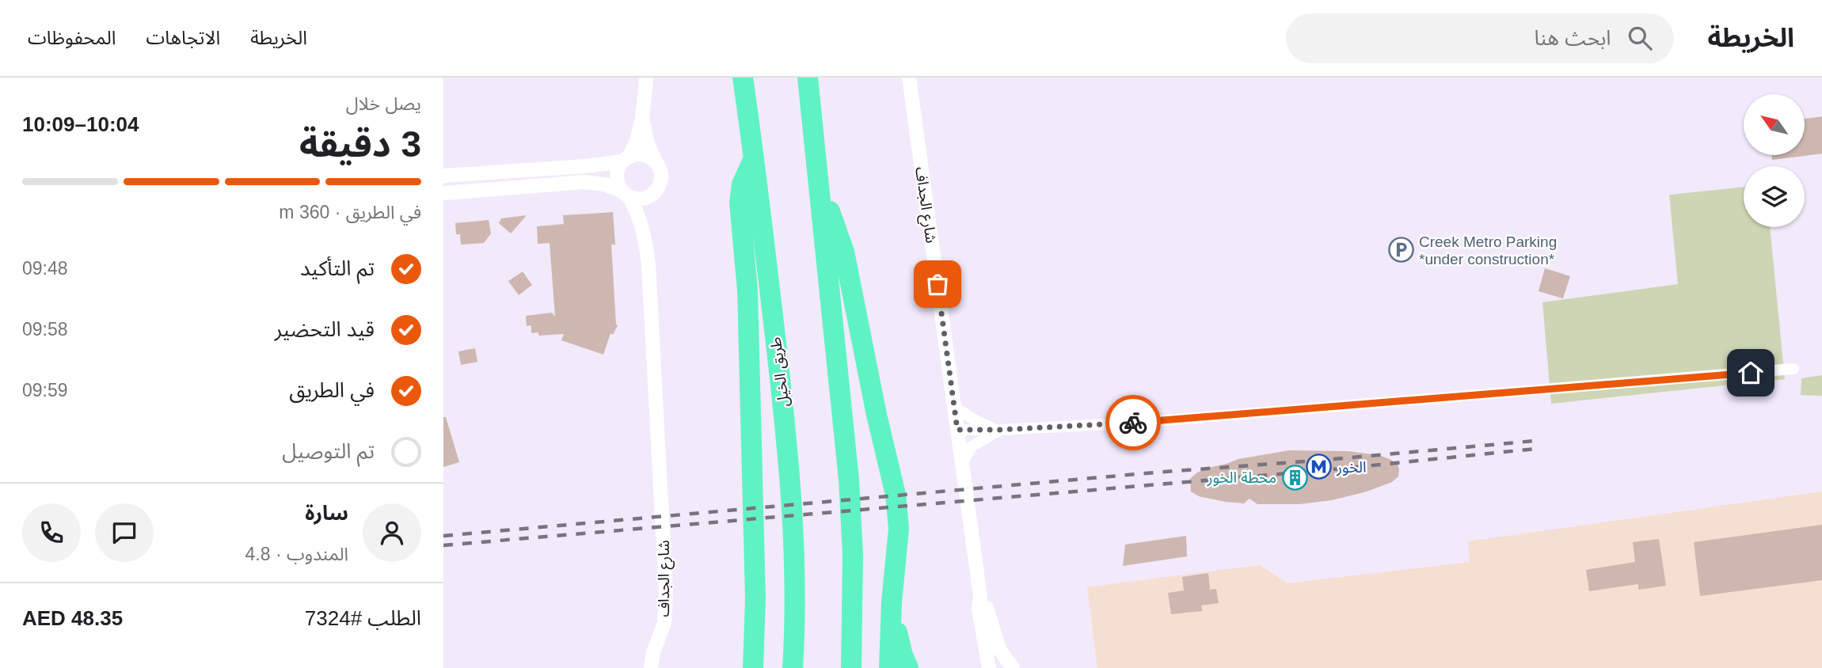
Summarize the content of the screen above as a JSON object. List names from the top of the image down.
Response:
{
  "streets": {
    "highway": ["طريق الخيل"],
    "street": ["شارع الجداف"]
  },
  "places": {
    "parking": ["Creek Metro Parking *under construction*"],
    "metro station": ["الخور"],
    "building": ["محطة الخور"]
  },
  "north": "top left",
  "page": {
    "header": "الخريطة",
    "search": "ابحث هنا",
    "nav": ["الخريطة", "الاتجاهات", "المحفوظات"],
    "heading": ["3 دقيقة", "يصل خلال", "10:04–10:09"],
    "panel": [
      "سارة",
      "المندوب · 4.8",
      "الطلب #7324",
      "AED 48.35"
    ],
    "bar": "في الطريق · 360 m",
    "list": [
      ["تم التأكيد", "09:48"],
      ["قيد التحضير", "09:58"],
      ["في الطريق", "09:59"],
      "تم التوصيل"
    ]
  }
}
